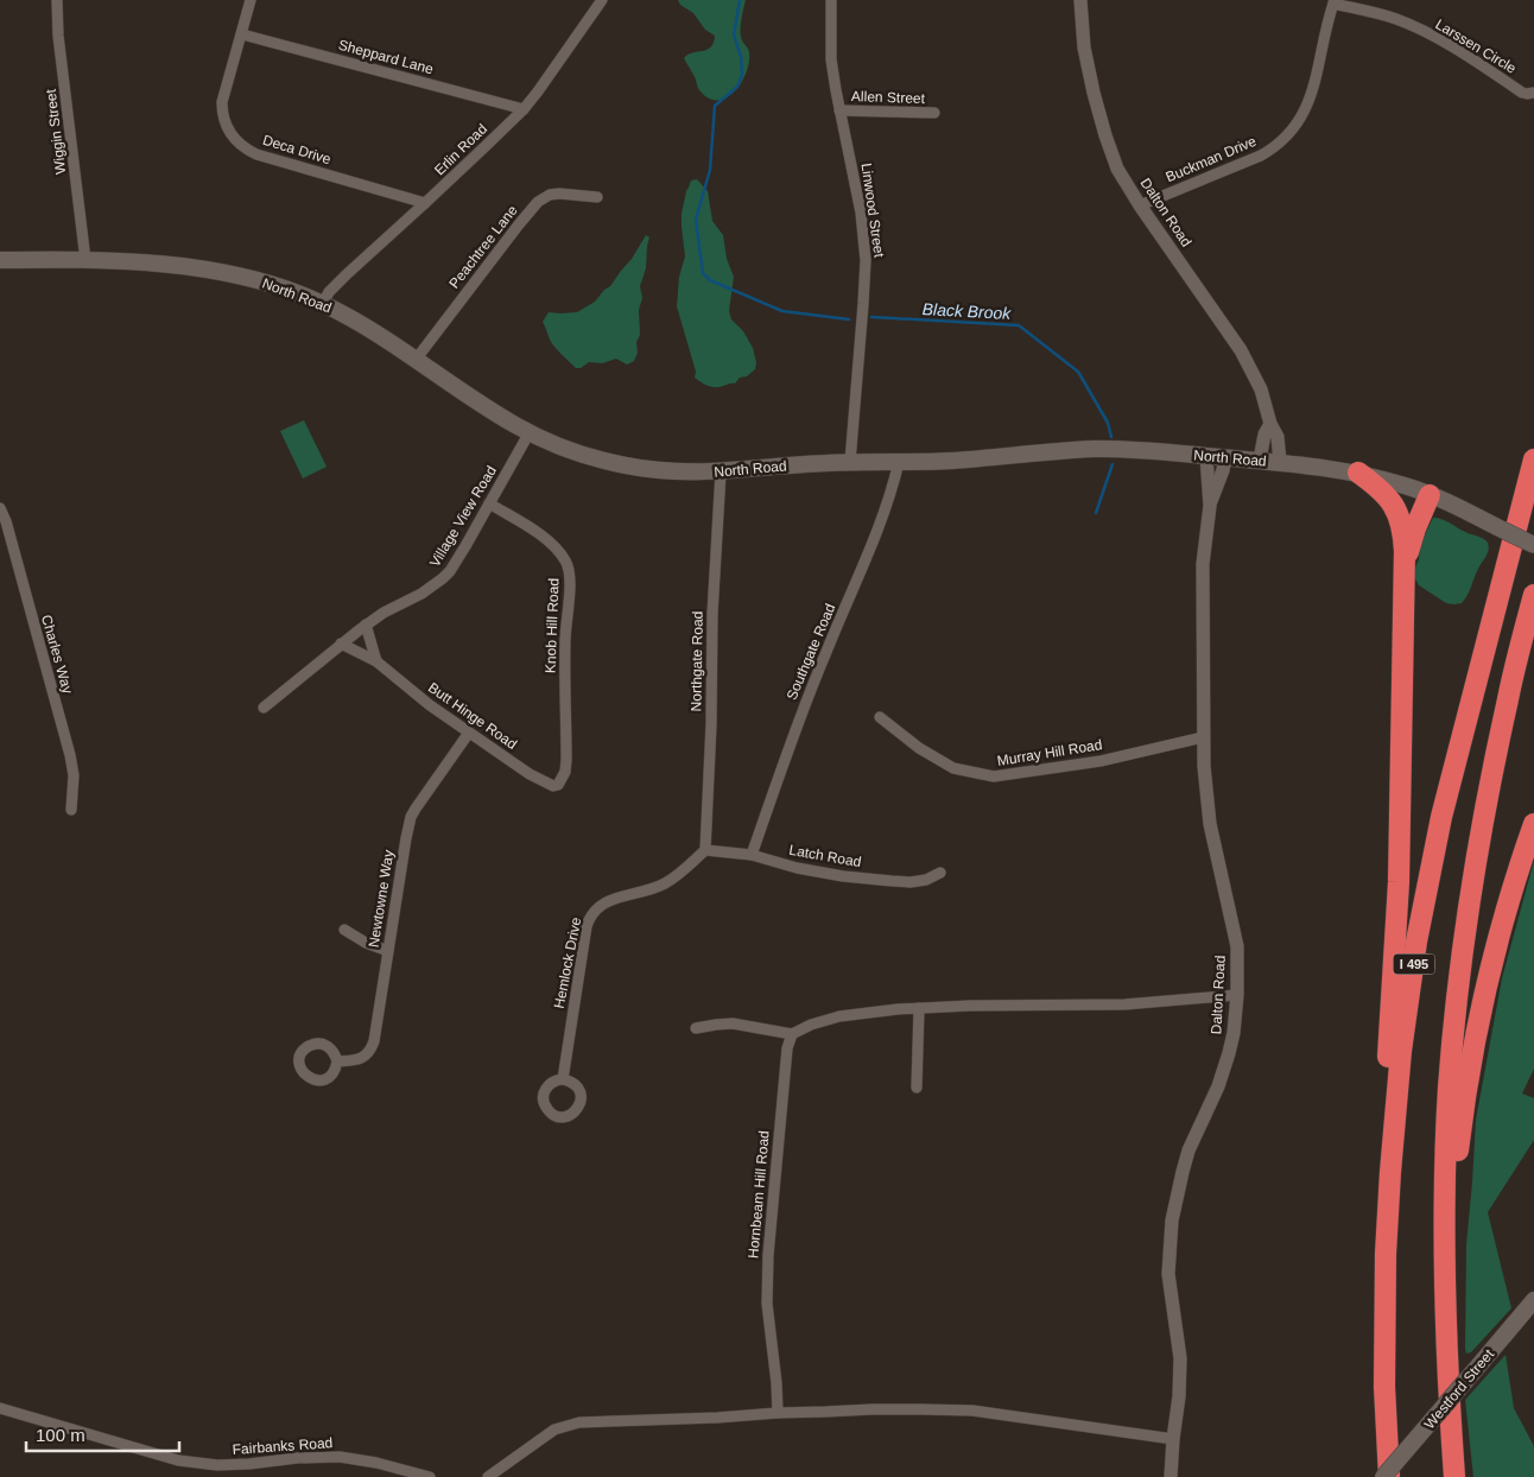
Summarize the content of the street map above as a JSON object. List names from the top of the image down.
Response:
{
  "streets": {
    "highway": ["I 495"],
    "main road": ["North Road", "Westford Street"],
    "street": [
      "Larssen Circle",
      "Sheppard Lane",
      "Allen Street",
      "Wiggin Street",
      "Deca Drive",
      "Erlin Road",
      "Buckman Drive",
      "Linwood Street",
      "Dalton Road",
      "Peachtree Lane",
      "Village View Road",
      "Knob Hill Road",
      "Southgate Road",
      "Charles Way",
      "Northgate Road",
      "Butt Hinge Road",
      "Murray Hill Road",
      "Latch Road",
      "Newtowne Way",
      "Hemlock Drive",
      "Hornbeam Hill Road",
      "Fairbanks Road"
    ]
  },
  "crossings": [
    ["Larssen Circle", "Buckman Drive"],
    ["Sheppard Lane", "Deca Drive"],
    ["Sheppard Lane", "Erlin Road"],
    ["Allen Street", "Linwood Street"],
    ["Wiggin Street", "North Road"],
    ["Deca Drive", "Erlin Road"],
    ["Erlin Road", "North Road"],
    ["Buckman Drive", "Dalton Road"],
    ["Linwood Street", "North Road"],
    ["Dalton Road", "North Road"],
    ["Dalton Road", "Murray Hill Road"],
    ["Peachtree Lane", "North Road"],
    ["North Road", "Village View Road"],
    ["North Road", "Southgate Road"],
    ["North Road", "Northgate Road"],
    ["Village View Road", "Knob Hill Road"],
    ["Village View Road", "Butt Hinge Road"],
    ["Knob Hill Road", "Butt Hinge Road"],
    ["Southgate Road", "Latch Road"],
    ["Northgate Road", "Latch Road"],
    ["Northgate Road", "Hemlock Drive"],
    ["Butt Hinge Road", "Newtowne Way"],
    ["Latch Road", "Hemlock Drive"]
  ],
  "water": ["Black Brook"],
  "scale_bar": "100 m"
}
